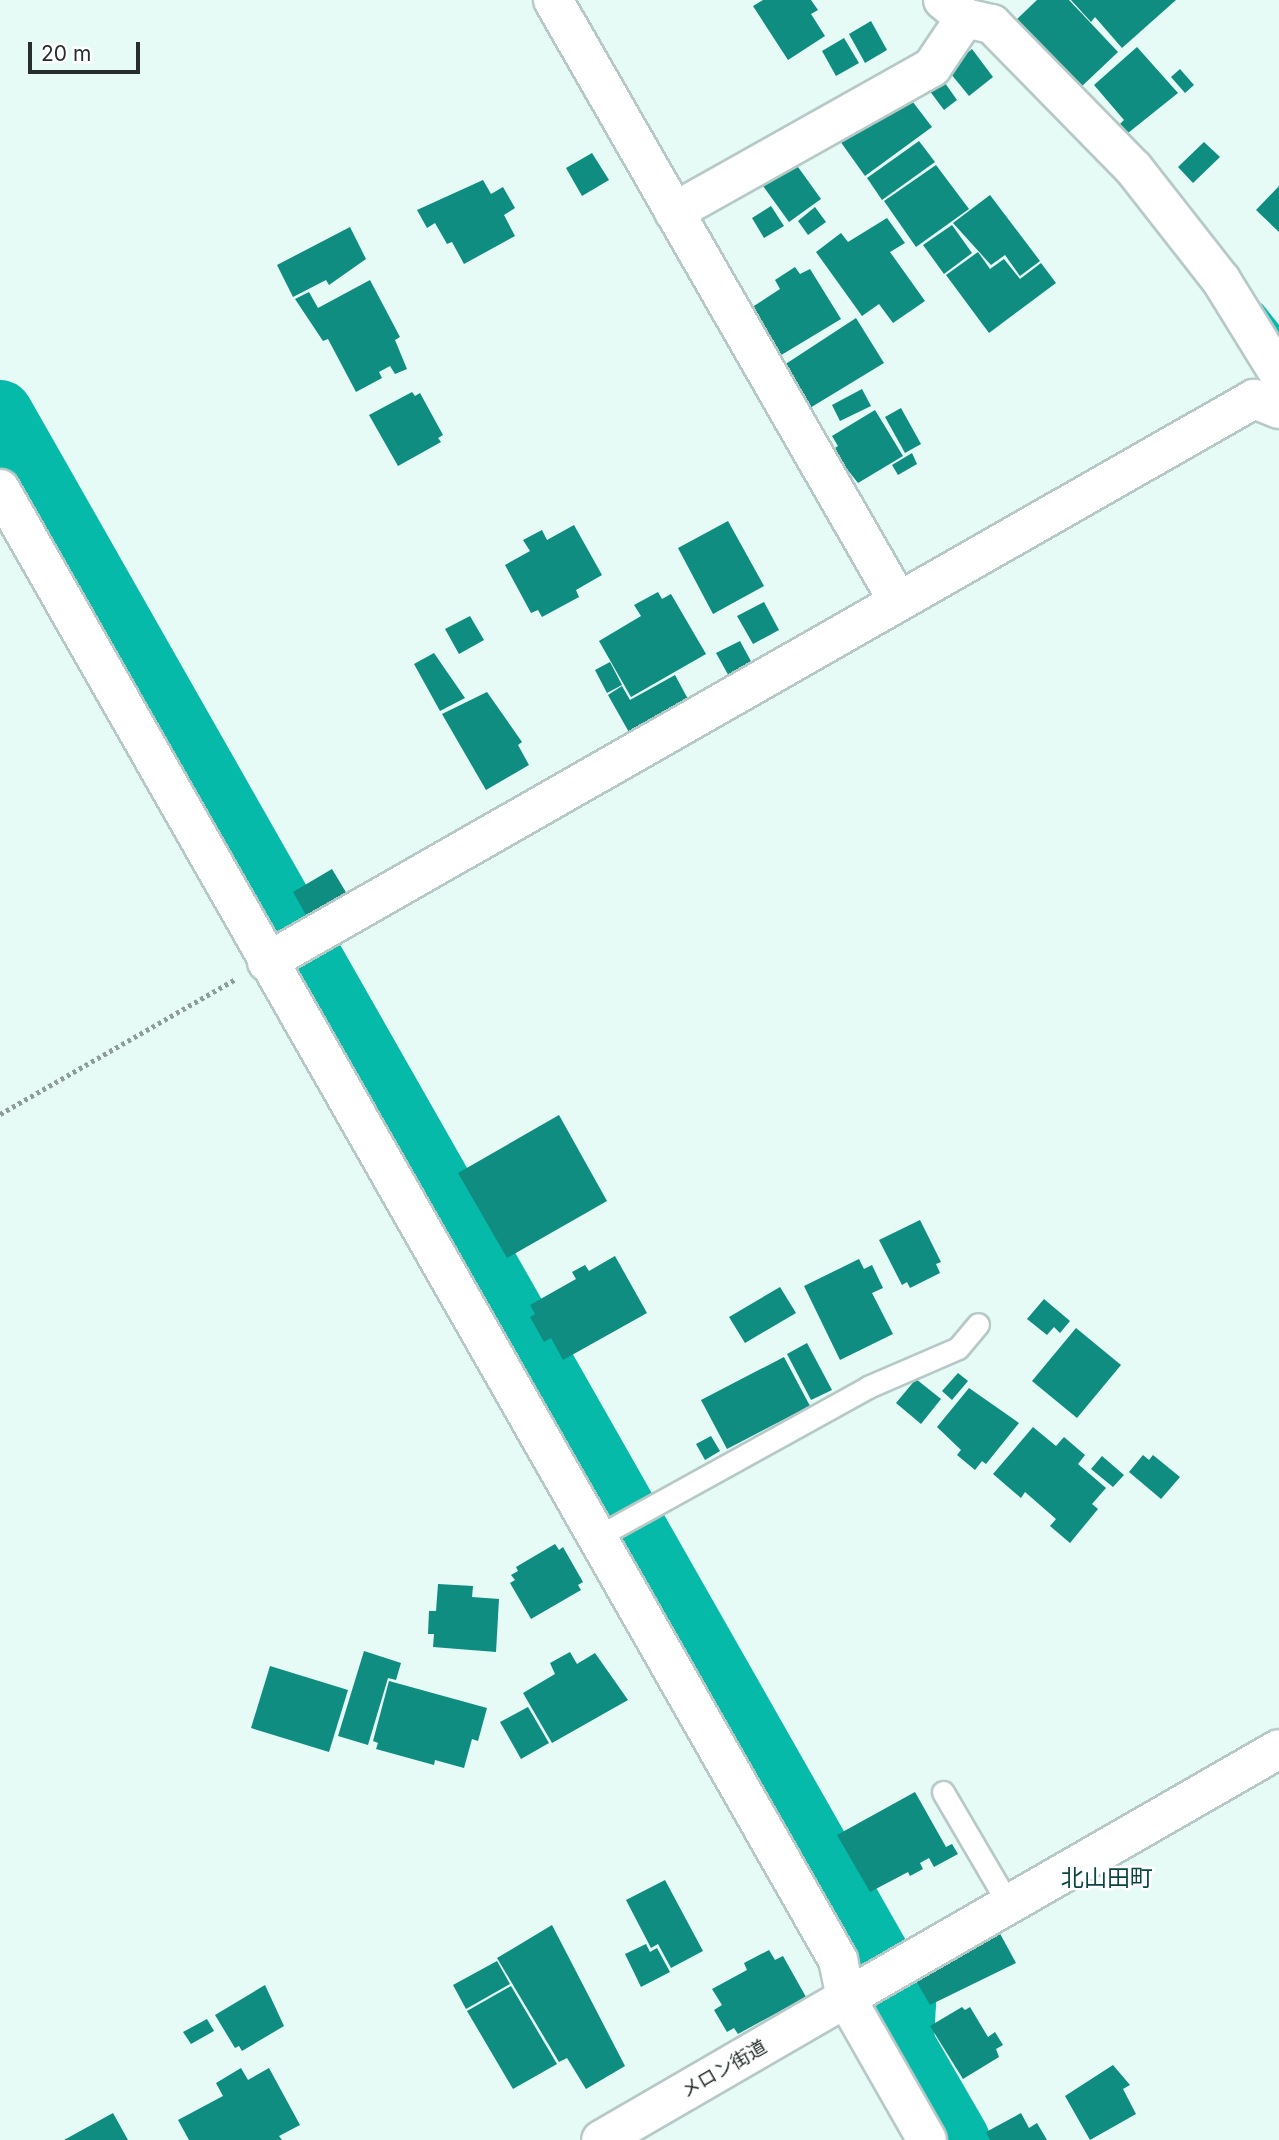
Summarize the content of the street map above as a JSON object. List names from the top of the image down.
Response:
{
  "streets": {
    "street": ["メロン街道"]
  },
  "districts": ["北山田町"],
  "scale_bar": "20 m"
}
